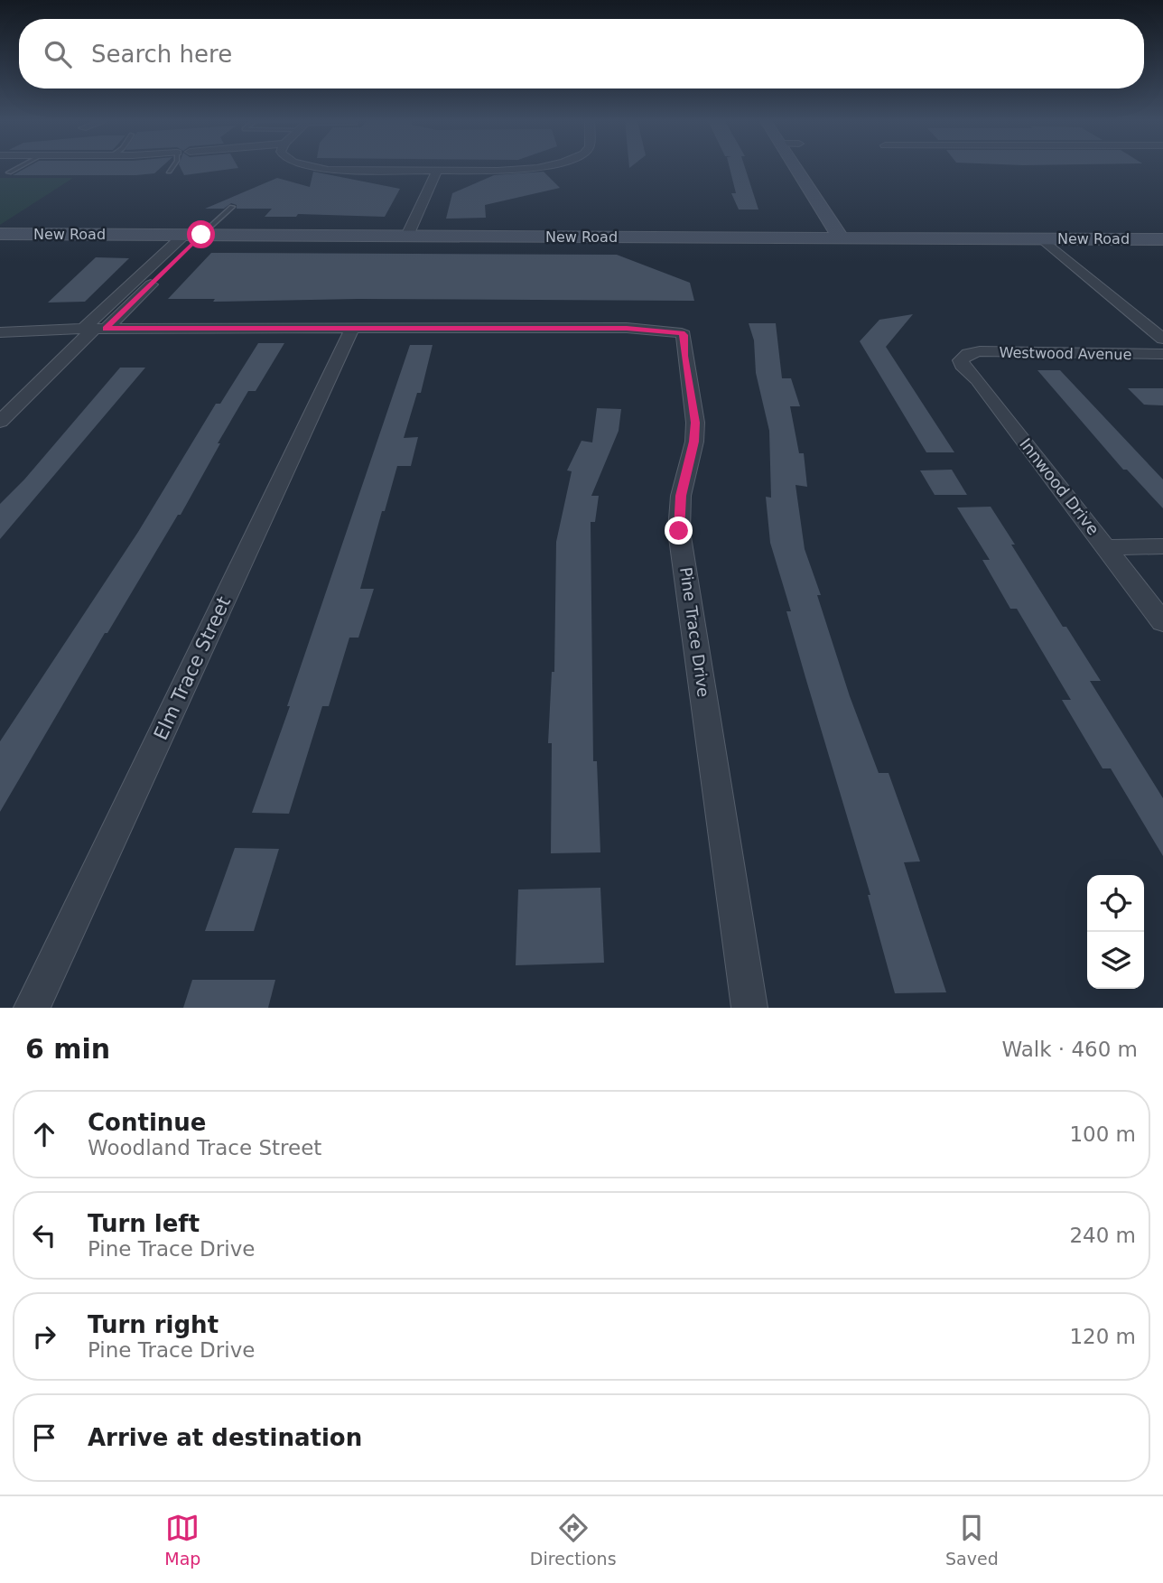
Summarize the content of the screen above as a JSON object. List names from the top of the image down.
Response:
{
  "streets": {
    "street": [
      "New Road",
      "Westwood Avenue",
      "Innwood Drive",
      "Pine Trace Drive",
      "Elm Trace Street"
    ]
  },
  "crossings": [
    ["Westwood Avenue", "Innwood Drive"],
    ["Pine Trace Drive", "Elm Trace Street"]
  ],
  "page": {
    "search": "Search here",
    "heading": ["6 min", "Walk · 460 m"],
    "list": [
      ["Continue", "Woodland Trace Street", "100 m"],
      ["Turn left", "Pine Trace Drive", "240 m"],
      ["Turn right", "Pine Trace Drive", "120 m"],
      "Arrive at destination"
    ],
    "nav": ["Map", "Directions", "Saved"]
  }
}
